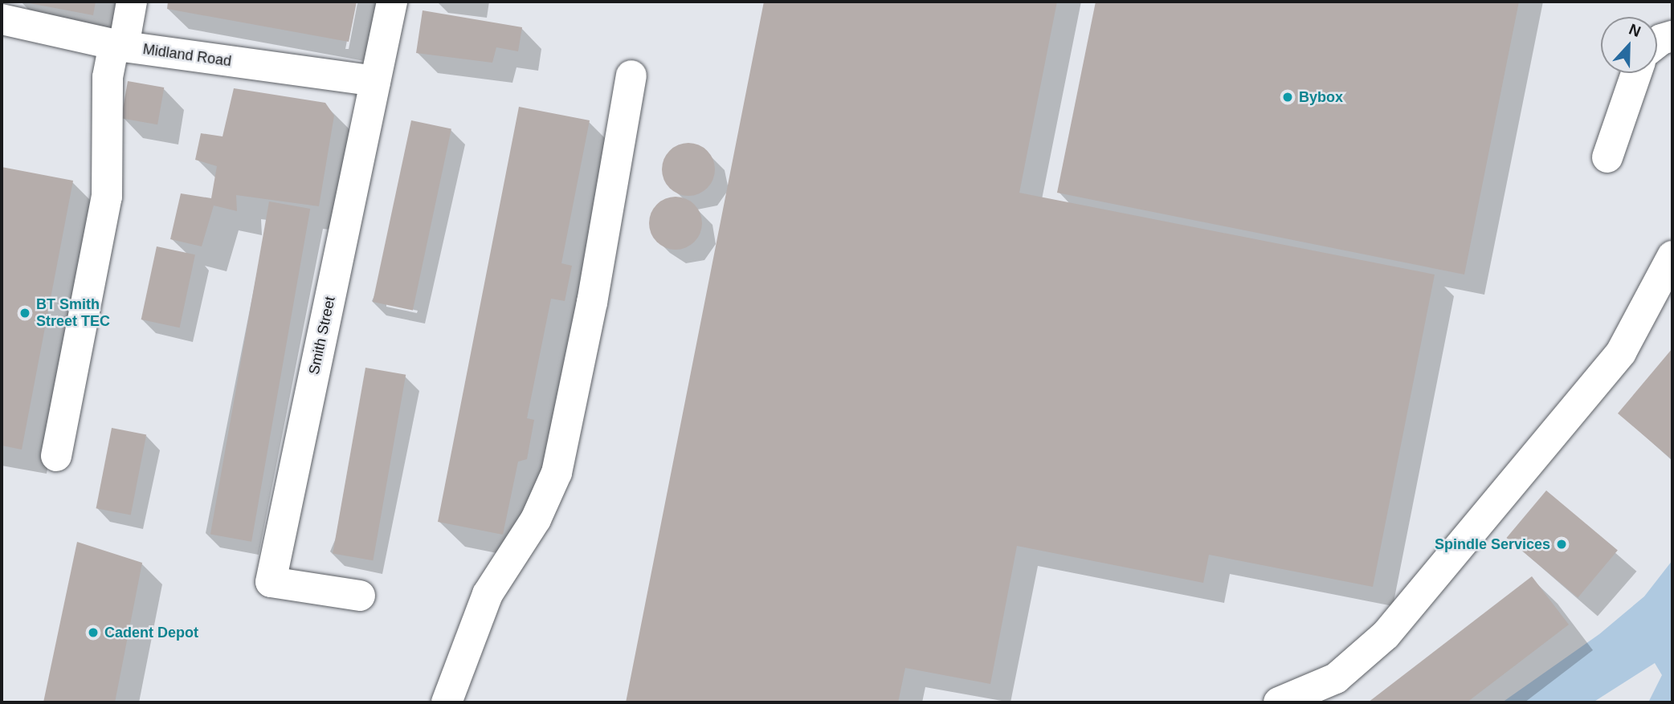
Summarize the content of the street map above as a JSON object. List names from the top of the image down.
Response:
{
  "streets": {
    "street": ["Midland Road", "Smith Street"]
  },
  "crossings": [
    ["Midland Road", "Smith Street"]
  ],
  "places": [
    "Bybox",
    "BT Smith Street TEC",
    "Spindle Services",
    "Cadent Depot"
  ],
  "north": "top"
}
